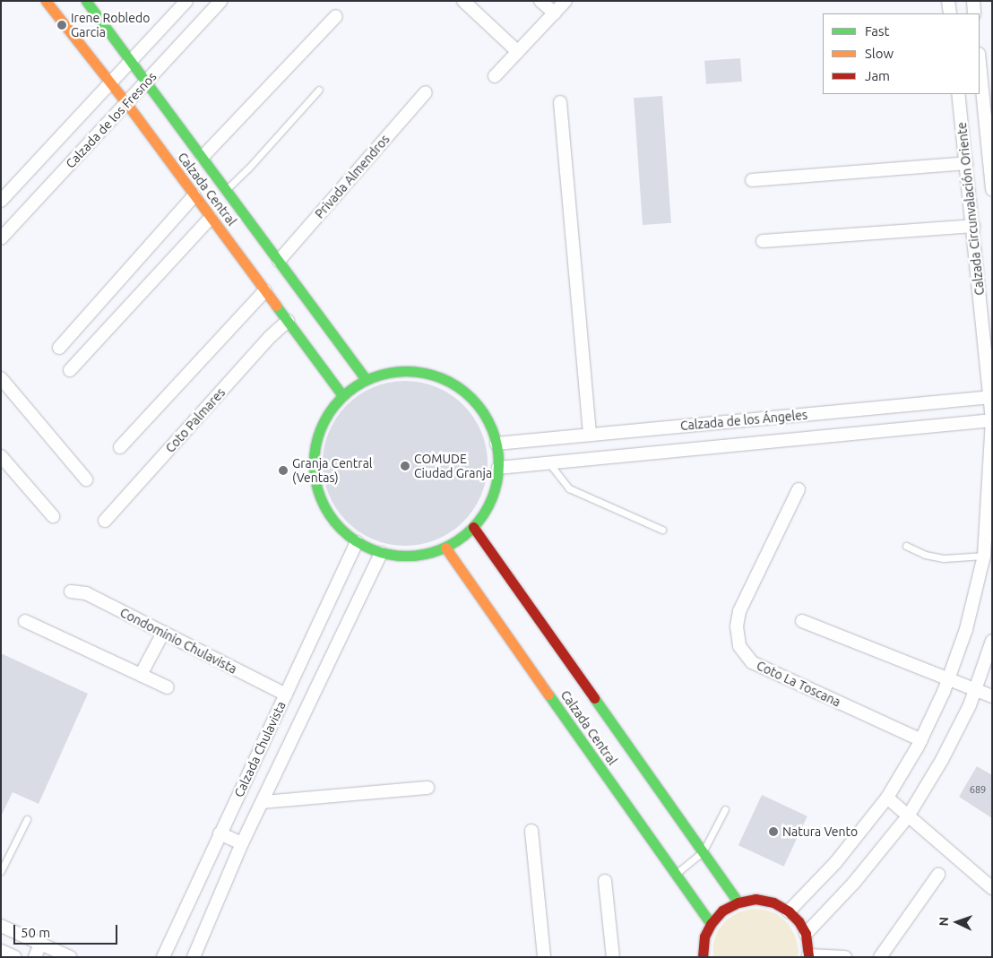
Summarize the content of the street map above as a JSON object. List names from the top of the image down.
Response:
{
  "streets": {
    "street": [
      "Calzada de los Fresnos",
      "Privada Almendros",
      "Calzada Central",
      "Calzada Circunvalación Oriente",
      "Coto Palmares",
      "Calzada de los Ángeles",
      "Condominio Chulavista",
      "Coto La Toscana",
      "Calzada Chulavista"
    ]
  },
  "crossings": [
    ["Calzada de los Fresnos", "Calzada Central"],
    ["Privada Almendros", "Calzada Central"],
    ["Calzada Central", "Coto Palmares"],
    ["Calzada Circunvalación Oriente", "Calzada de los Ángeles"],
    ["Calzada Circunvalación Oriente", "Coto La Toscana"],
    ["Condominio Chulavista", "Calzada Chulavista"]
  ],
  "places": [
    "Irene Robledo Garcia",
    "COMUDE Ciudad Granja",
    "Granja Central (Ventas)",
    "Natura Vento"
  ],
  "house_numbers": ["689"],
  "legend": ["Fast", "Slow", "Jam"],
  "scale_bar": "50 m",
  "north": "left"
}
